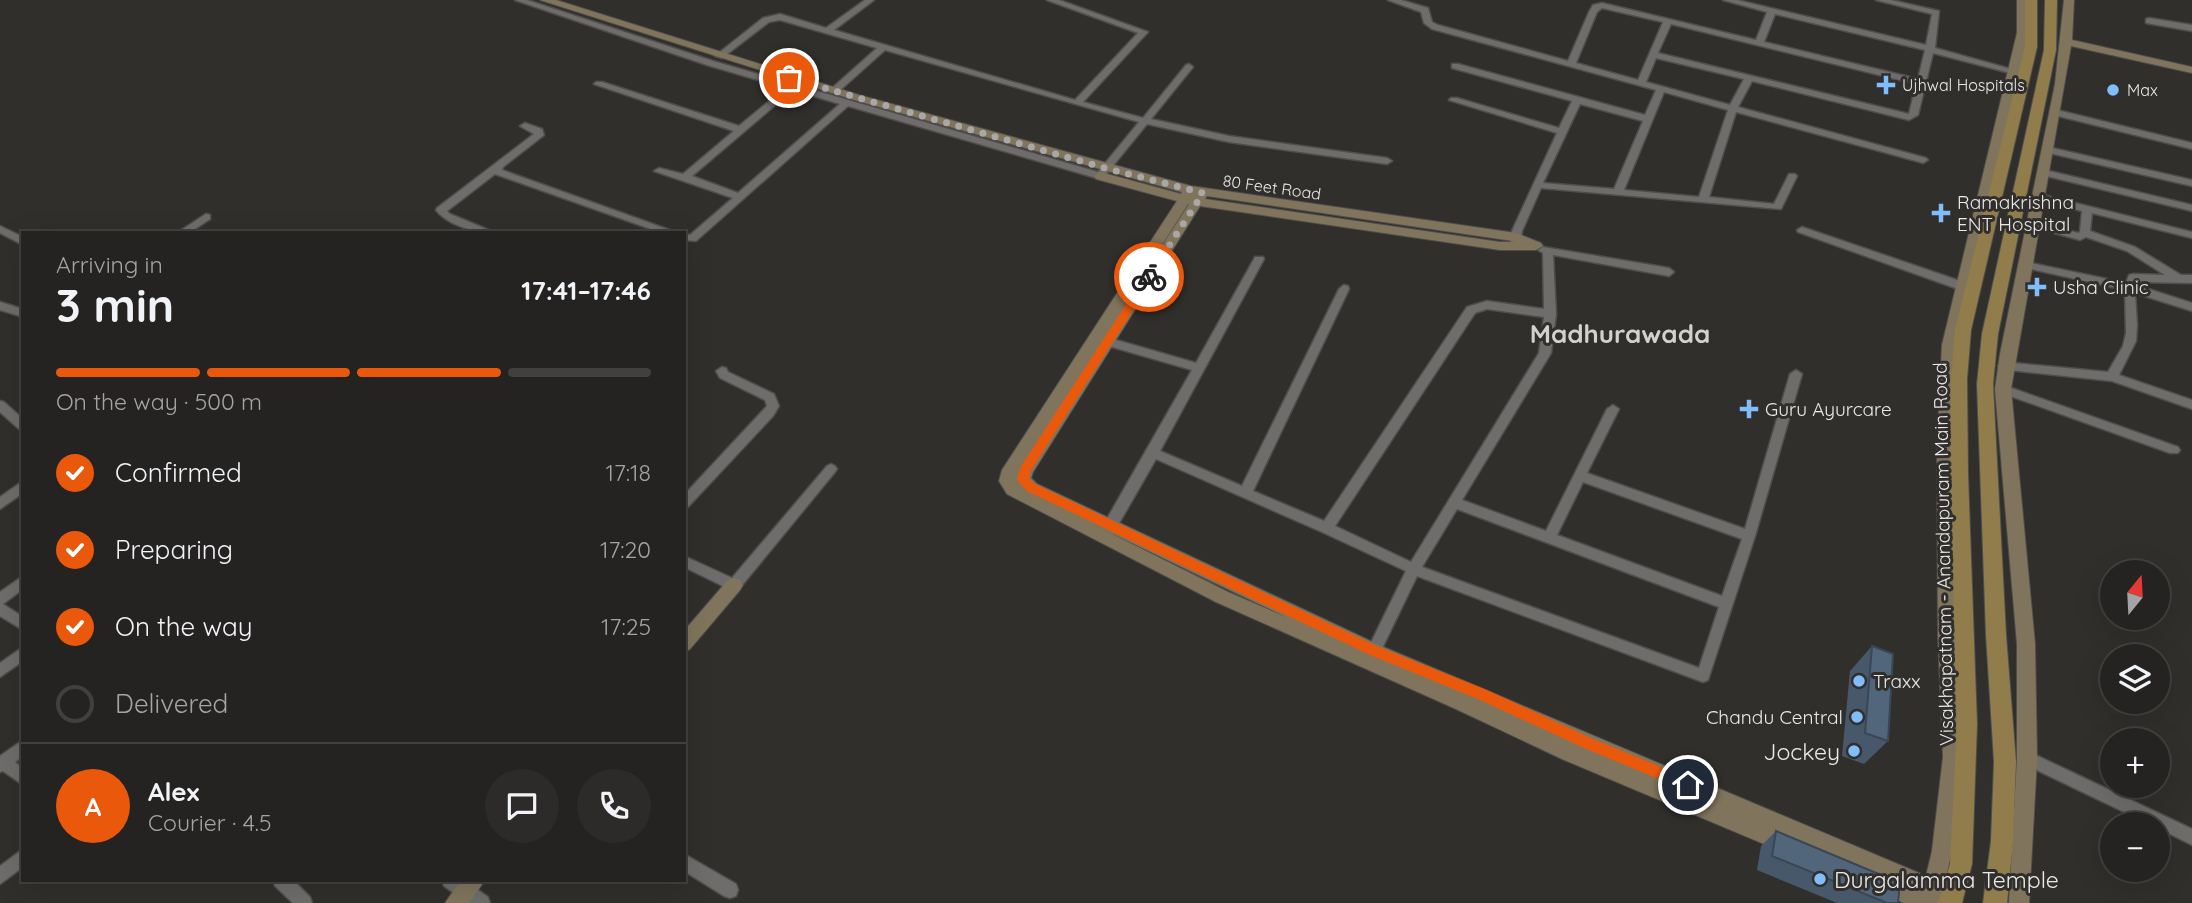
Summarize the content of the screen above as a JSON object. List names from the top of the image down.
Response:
{
  "streets": {
    "main road": ["Visakhapatnam - Anandapuram Main Road"]
  },
  "districts": ["Madhurawada"],
  "places": {
    "health": [
      "Ujhwal Hospitals",
      "Ramakrishna ENT Hospital",
      "Usha Clinic",
      "Guru Ayurcare"
    ],
    "other": [
      "Max",
      "Traxx",
      "Chandu Central",
      "Jockey",
      "Durgalamma Temple"
    ]
  },
  "north": "top",
  "page": {
    "heading": ["3 min", "Arriving in", "17:41–17:46"],
    "panel": ["Alex", "Courier · 4.5"],
    "bar": "On the way · 500 m",
    "list": [
      ["Confirmed", "17:18"],
      ["Preparing", "17:20"],
      ["On the way", "17:25"],
      "Delivered"
    ],
    "map_buttons": ["+", "−"],
    "round": "A"
  }
}
